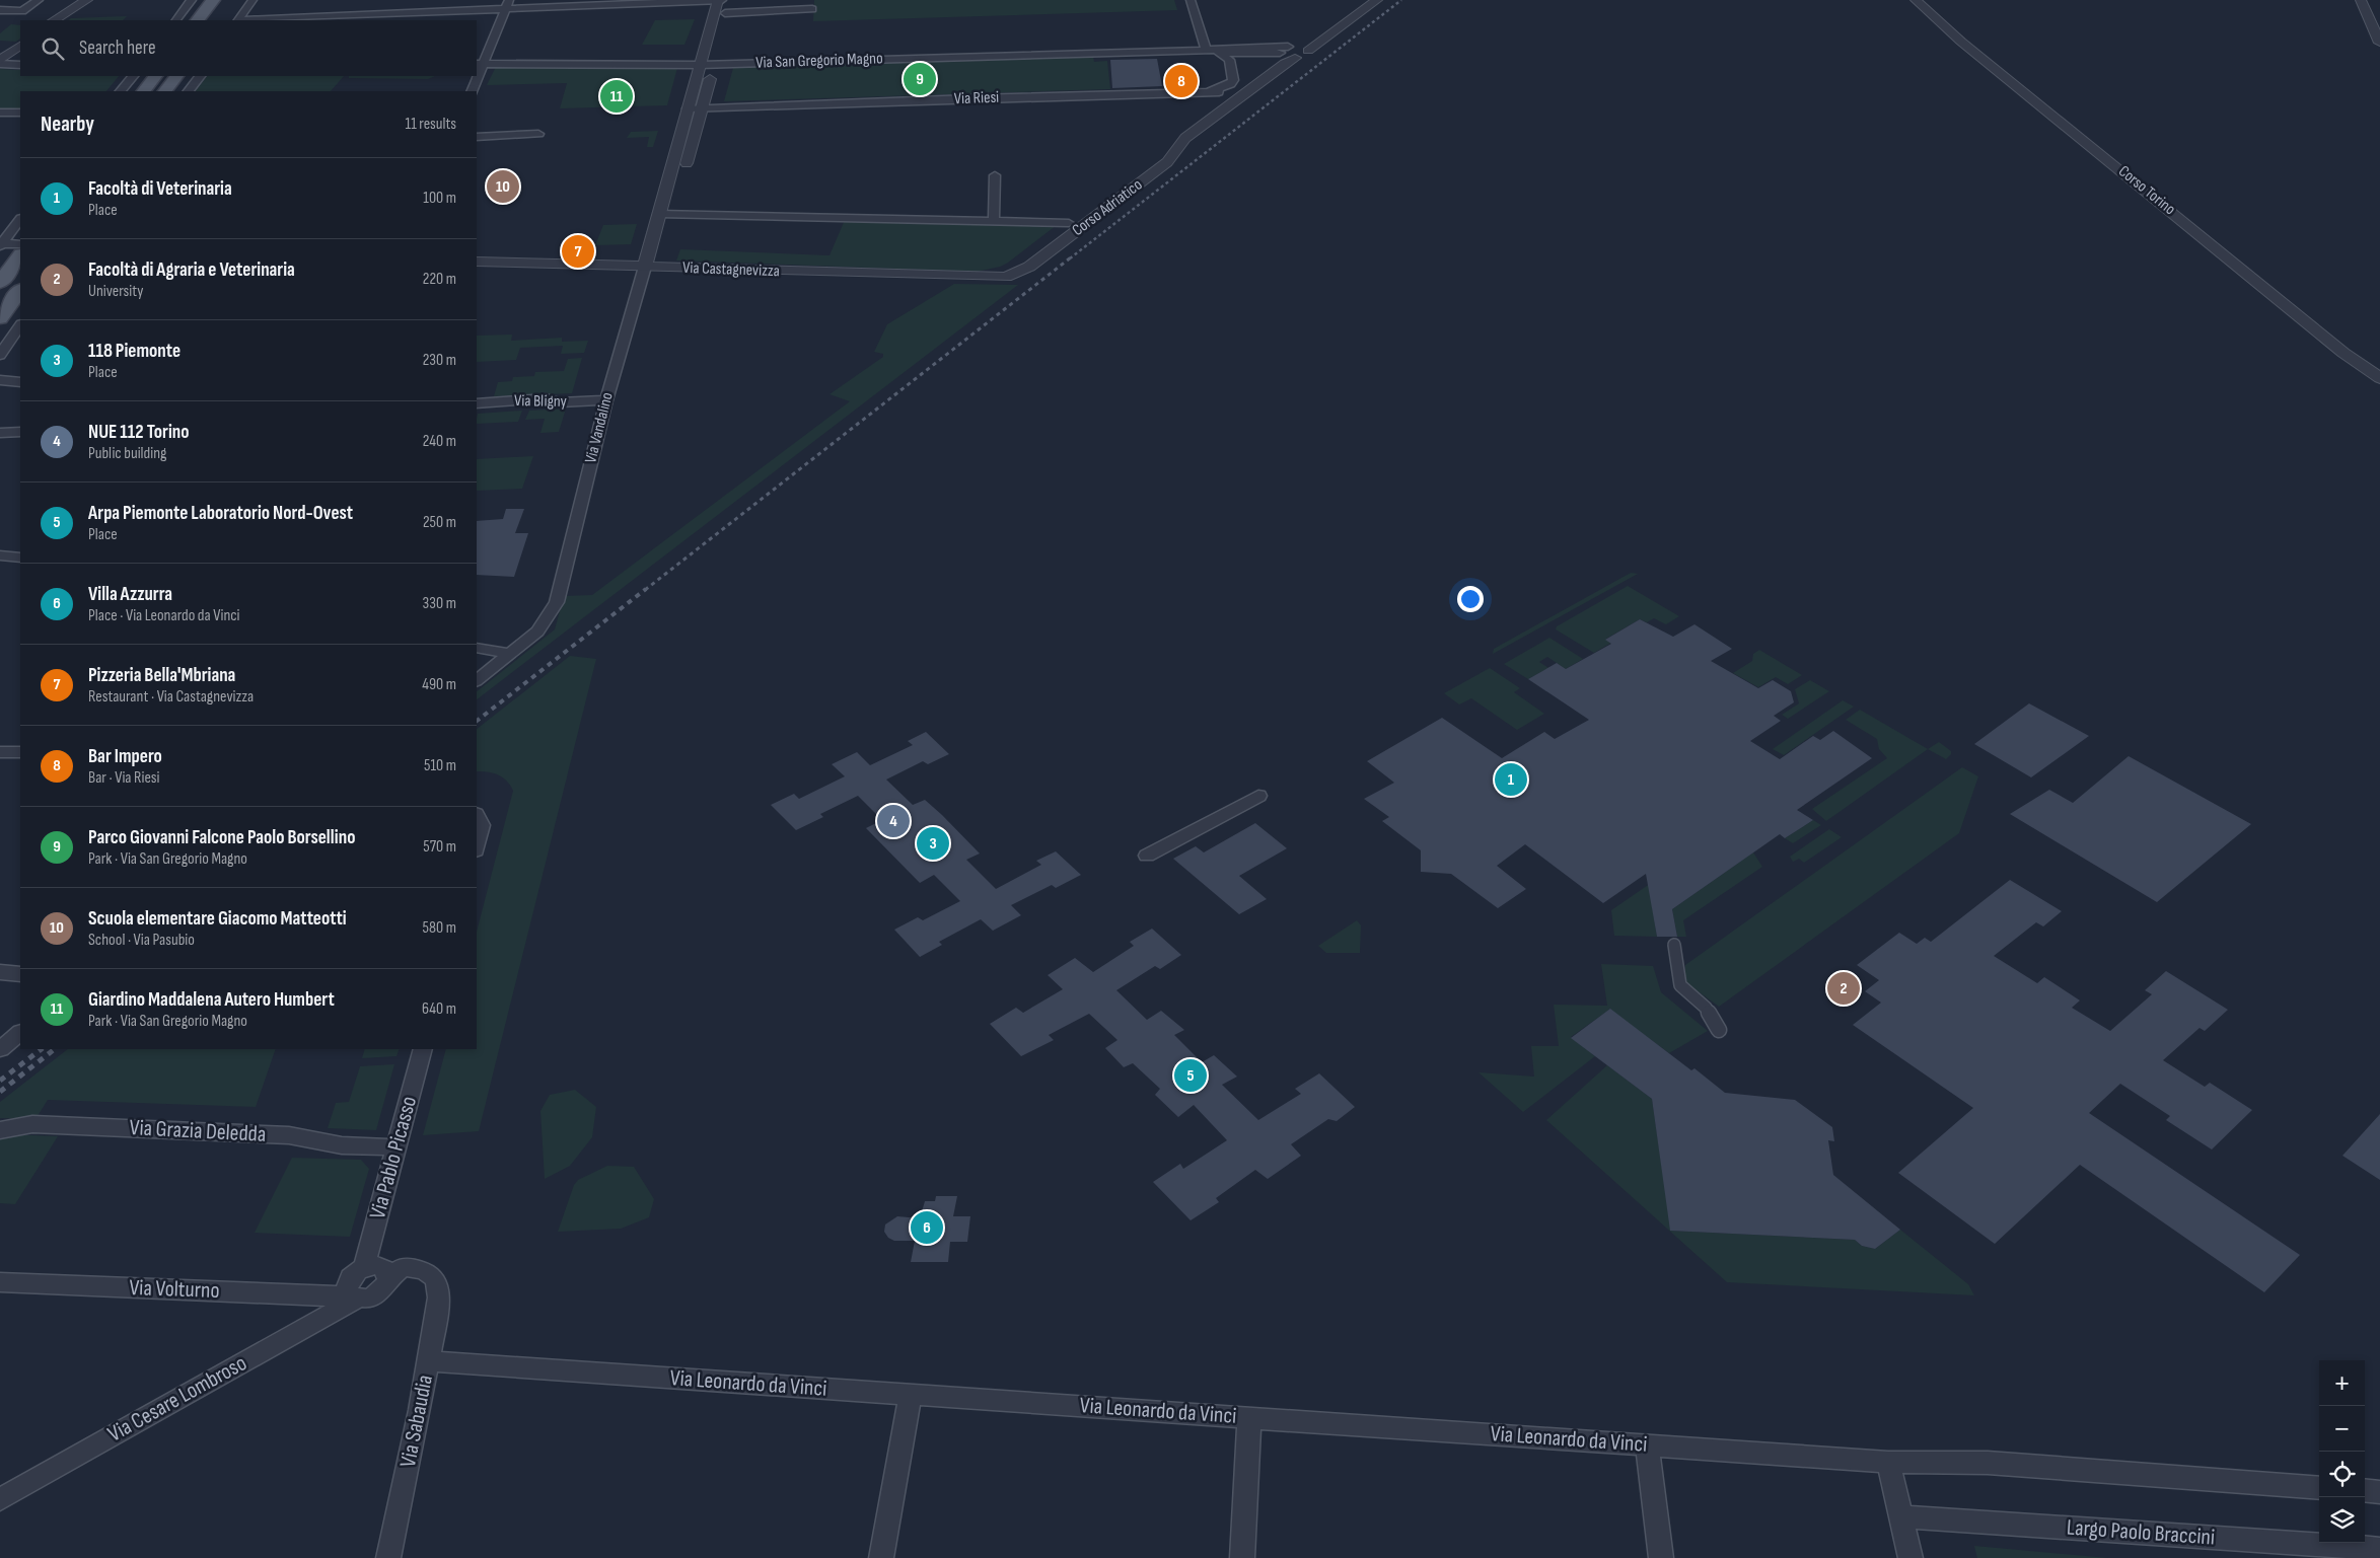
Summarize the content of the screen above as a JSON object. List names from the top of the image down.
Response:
{
  "streets": {
    "street": [
      "Via San Gregorio Magno",
      "Via Riesi",
      "Corso Torino",
      "Corso Adriatico",
      "Via Castagnevizza",
      "Via Bligny",
      "Via Vandalino",
      "Via Grazia Deledda",
      "Via Pablo Picasso",
      "Via Volturno",
      "Via Leonardo da Vinci",
      "Via Cesare Lombroso",
      "Via Sabaudia",
      "Largo Paolo Braccini"
    ]
  },
  "crossings": [
    ["Via San Gregorio Magno", "Corso Adriatico"],
    ["Via San Gregorio Magno", "Via Vandalino"],
    ["Via Riesi", "Corso Adriatico"],
    ["Via Riesi", "Via Vandalino"],
    ["Corso Adriatico", "Via Castagnevizza"],
    ["Corso Adriatico", "Via Vandalino"],
    ["Via Castagnevizza", "Via Vandalino"],
    ["Via Bligny", "Via Vandalino"],
    ["Via Grazia Deledda", "Via Pablo Picasso"],
    ["Via Pablo Picasso", "Via Volturno"],
    ["Via Pablo Picasso", "Via Cesare Lombroso"],
    ["Via Volturno", "Via Cesare Lombroso"],
    ["Via Leonardo da Vinci", "Via Sabaudia"]
  ],
  "page": {
    "search": "Search here",
    "pins": [
      "9",
      "8",
      "11",
      "10",
      "7",
      "1",
      "4",
      "3",
      "2",
      "5",
      "6"
    ],
    "heading": ["Nearby", "11 results"],
    "list": [
      {
        "mark": "1",
        "name": "Facoltà di Veterinaria",
        "note": "Place",
        "value": "100 m"
      },
      {
        "mark": "2",
        "name": "Facoltà di Agraria e Veterinaria",
        "note": "University",
        "value": "220 m"
      },
      {
        "mark": "3",
        "name": "118 Piemonte",
        "note": "Place",
        "value": "230 m"
      },
      {
        "mark": "4",
        "name": "NUE 112 Torino",
        "note": "Public building",
        "value": "240 m"
      },
      {
        "mark": "5",
        "name": "Arpa Piemonte Laboratorio Nord-Ovest",
        "note": "Place",
        "value": "250 m"
      },
      {
        "mark": "6",
        "name": "Villa Azzurra",
        "note": "Place · Via Leonardo da Vinci",
        "value": "330 m"
      },
      {
        "mark": "7",
        "name": "Pizzeria Bella'Mbriana",
        "note": "Restaurant · Via Castagnevizza",
        "value": "490 m"
      },
      {
        "mark": "8",
        "name": "Bar Impero",
        "note": "Bar · Via Riesi",
        "value": "510 m"
      },
      {
        "mark": "9",
        "name": "Parco Giovanni Falcone Paolo Borsellino",
        "note": "Park · Via San Gregorio Magno",
        "value": "570 m"
      },
      {
        "mark": "10",
        "name": "Scuola elementare Giacomo Matteotti",
        "note": "School · Via Pasubio",
        "value": "580 m"
      },
      {
        "mark": "11",
        "name": "Giardino Maddalena Autero Humbert",
        "note": "Park · Via San Gregorio Magno",
        "value": "640 m"
      }
    ],
    "map_buttons": ["+", "−"]
  }
}
